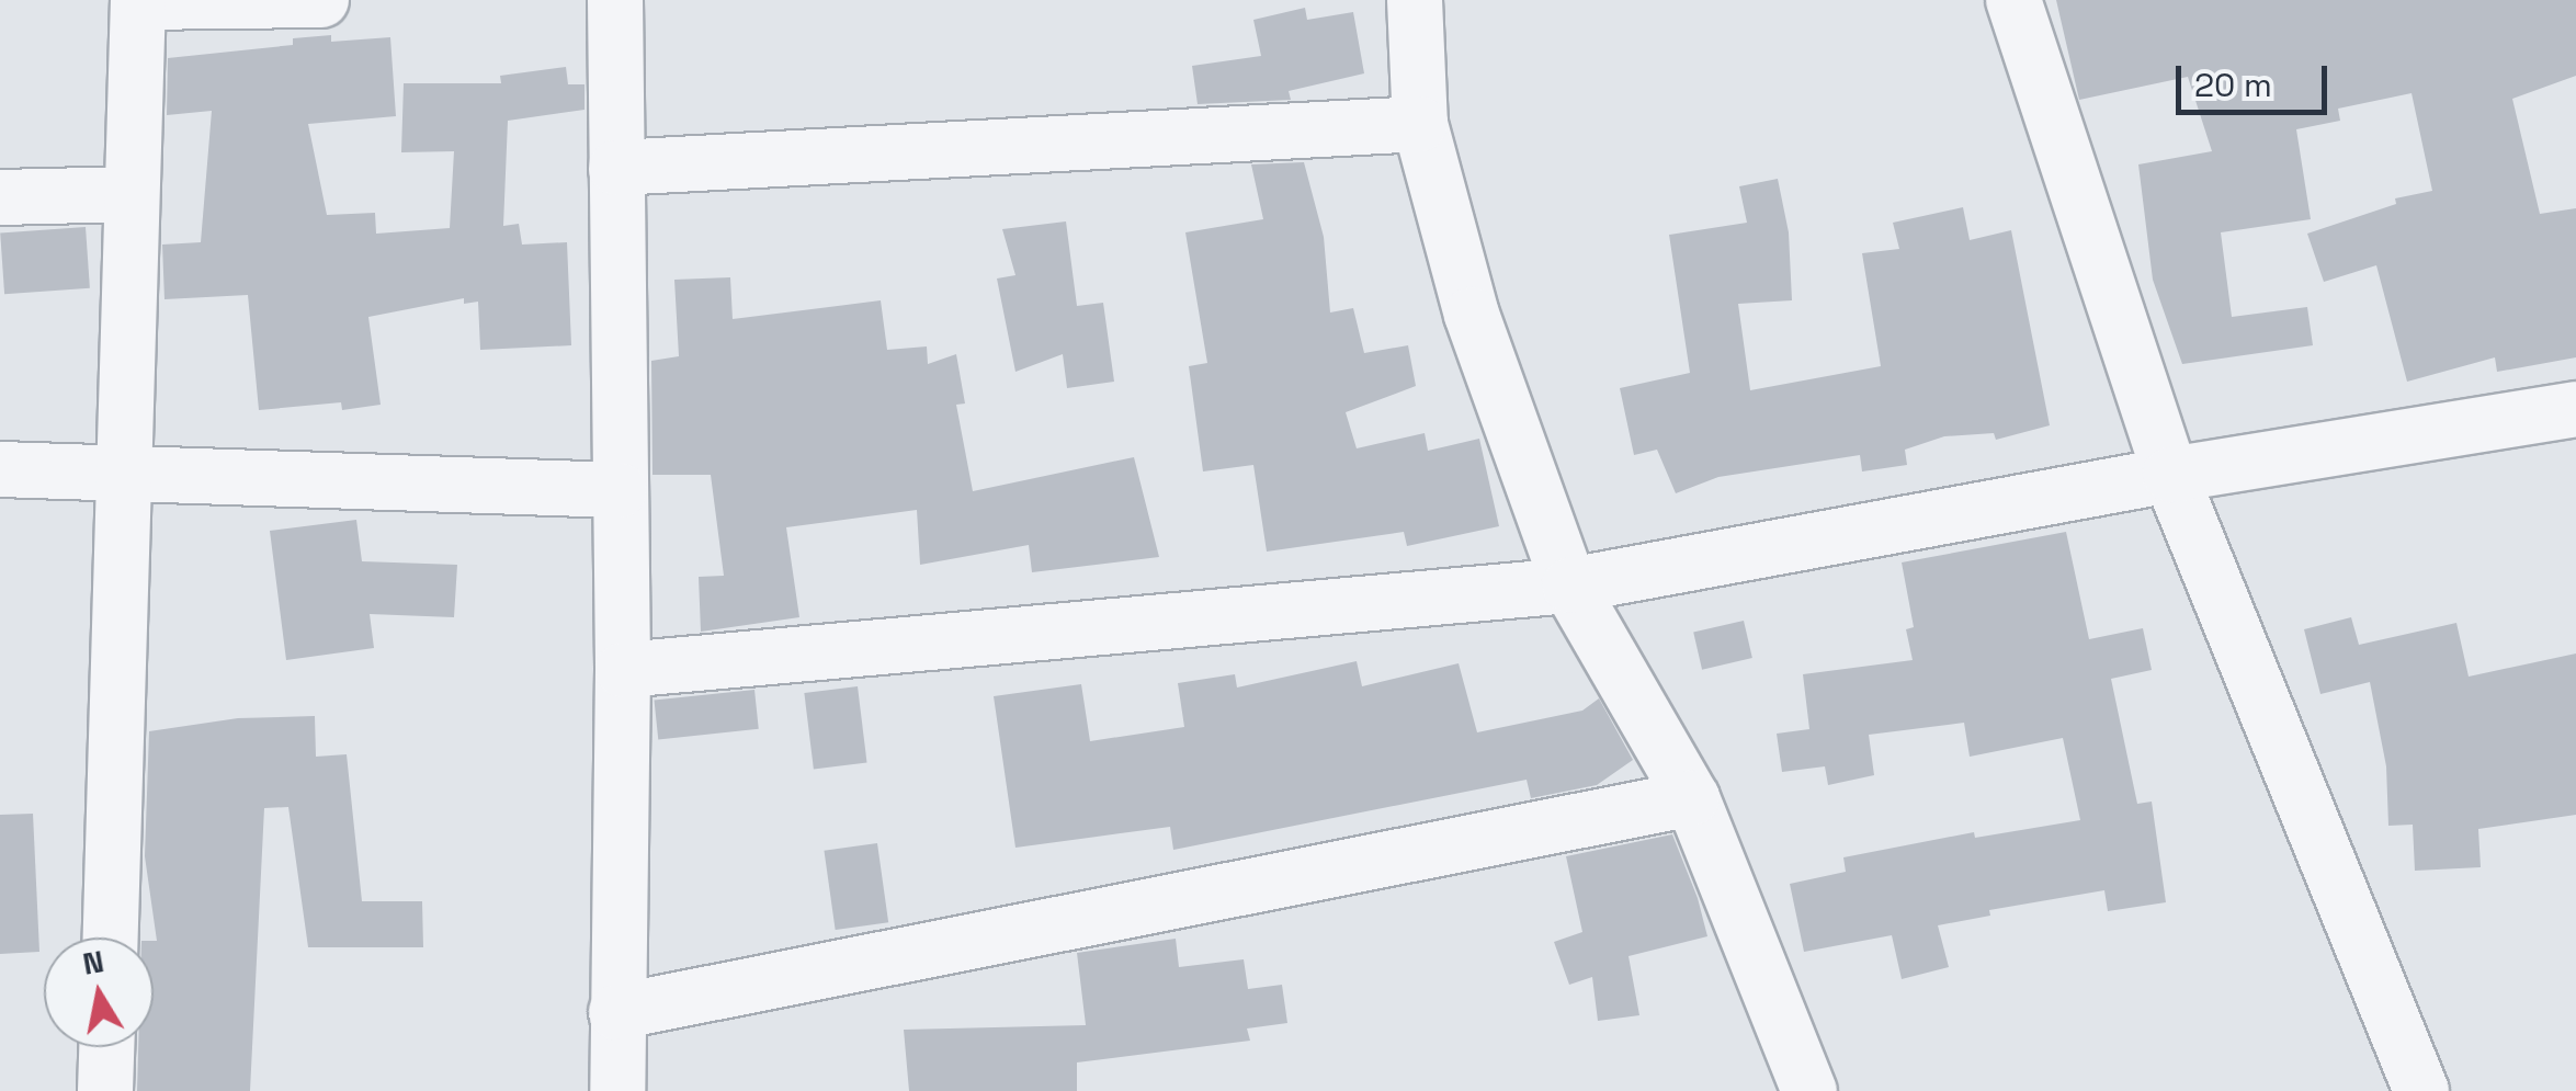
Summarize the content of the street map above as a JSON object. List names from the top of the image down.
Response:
{
  "scale_bar": "20 m",
  "north": "top"
}
